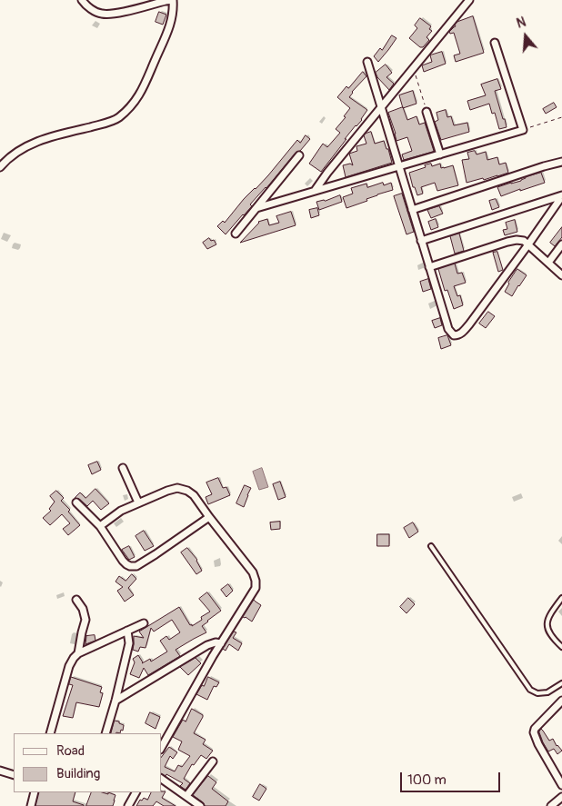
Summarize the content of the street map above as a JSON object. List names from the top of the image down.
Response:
{
  "legend": ["Road", "Building"],
  "scale_bar": "100 m",
  "north": "top"
}
